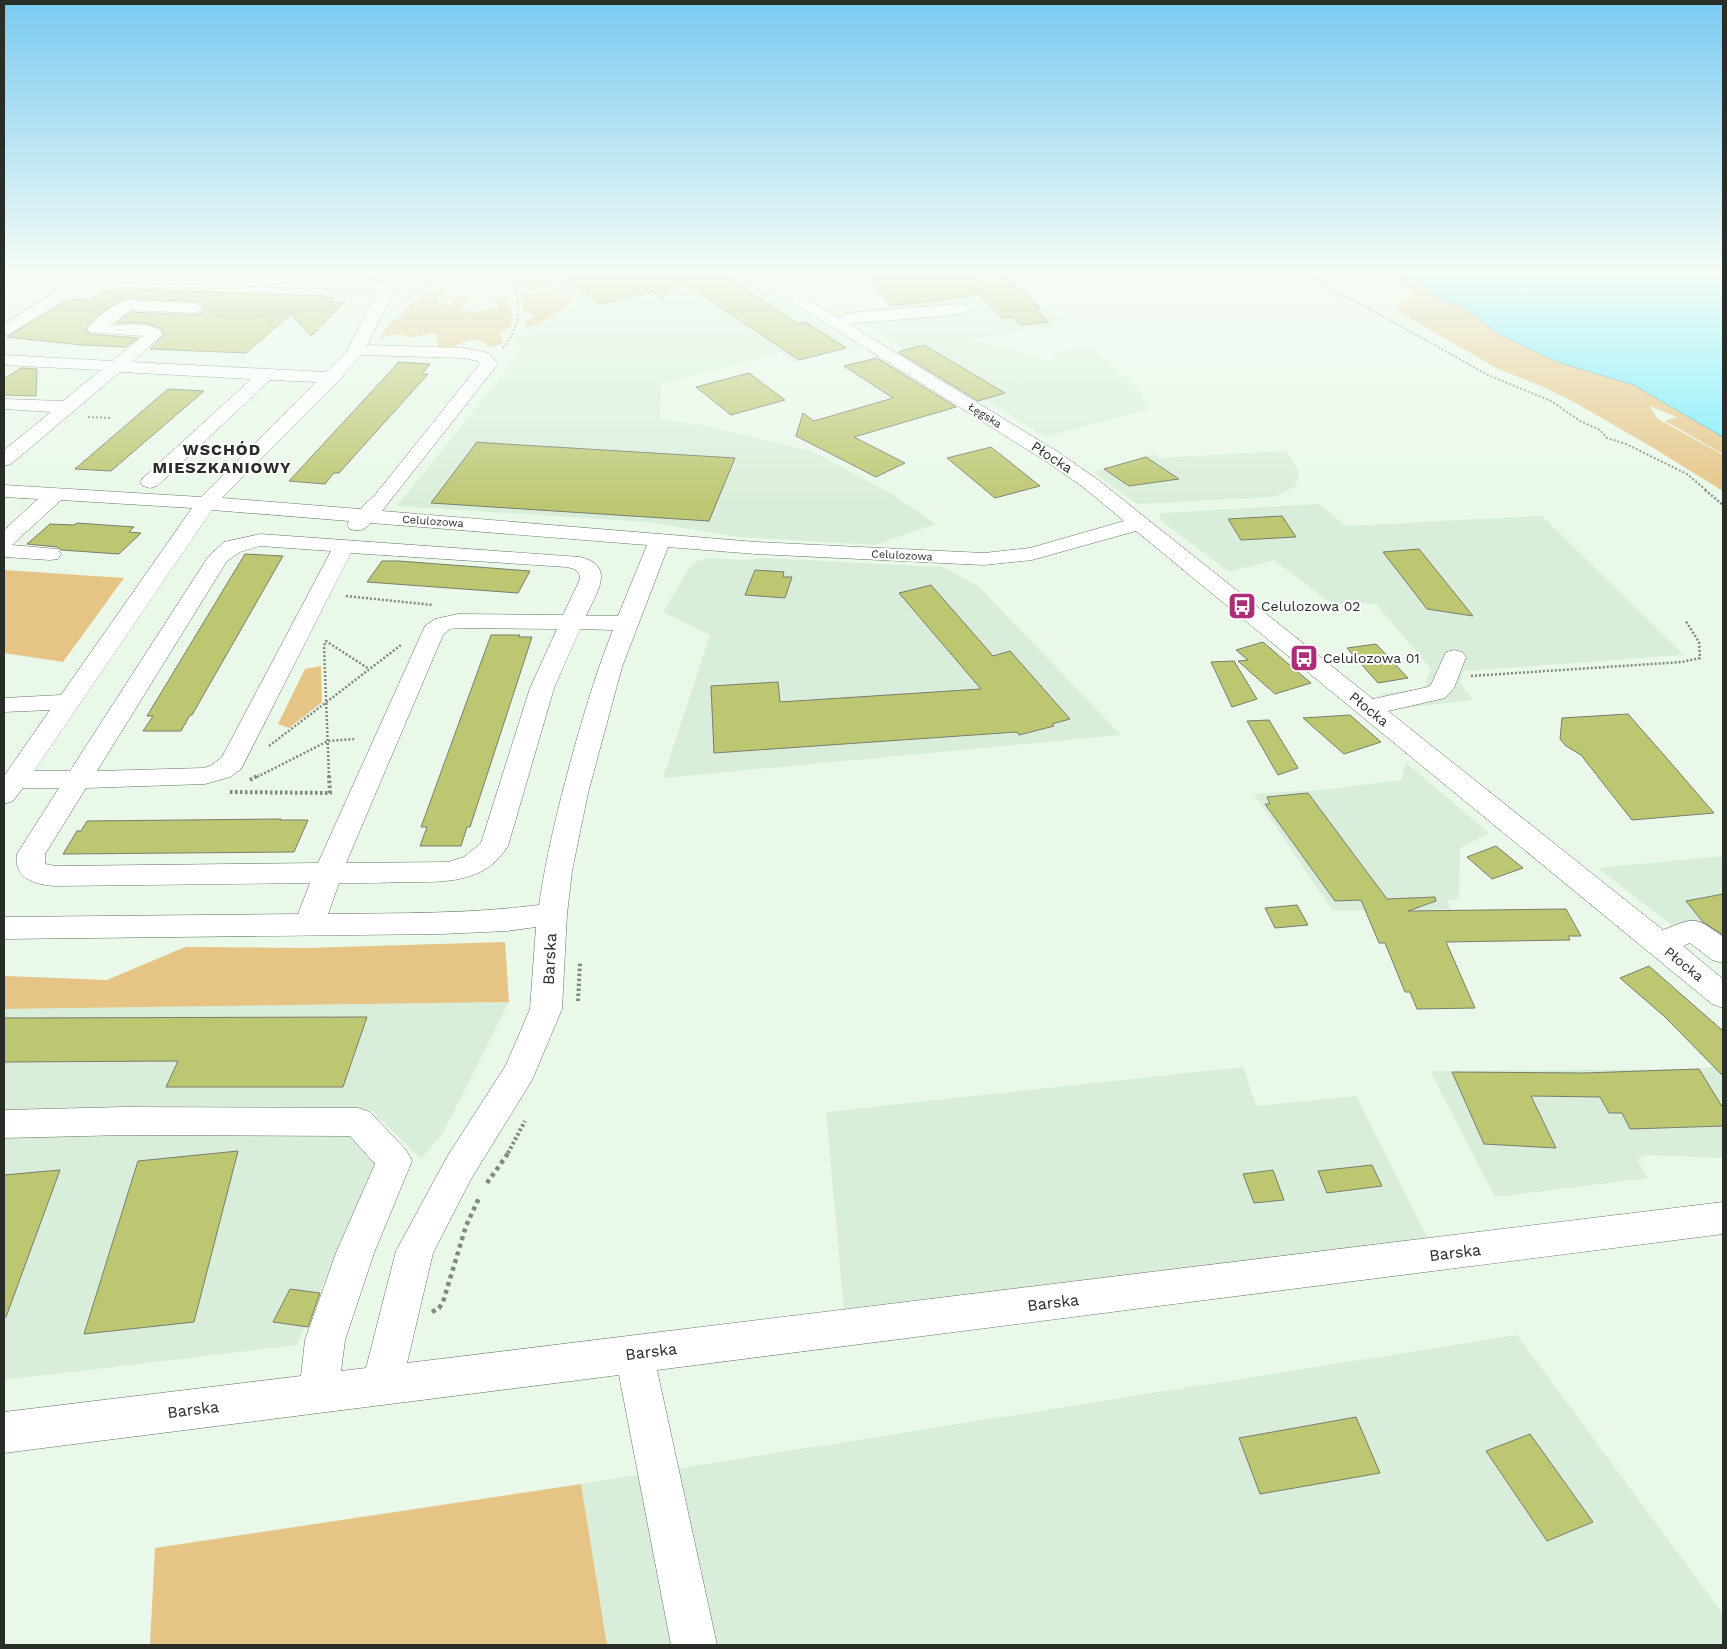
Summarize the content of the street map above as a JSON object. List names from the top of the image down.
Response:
{
  "streets": {
    "street": [
      "Łęgska",
      "Płocka",
      "Celulozowa",
      "Barska"
    ]
  },
  "crossings": [
    ["Łęgska", "Płocka"],
    ["Płocka", "Celulozowa"]
  ],
  "districts": ["WSCHÓD MIESZKANIOWY"],
  "places": {
    "bus stop": ["Celulozowa 02", "Celulozowa 01"]
  }
}
